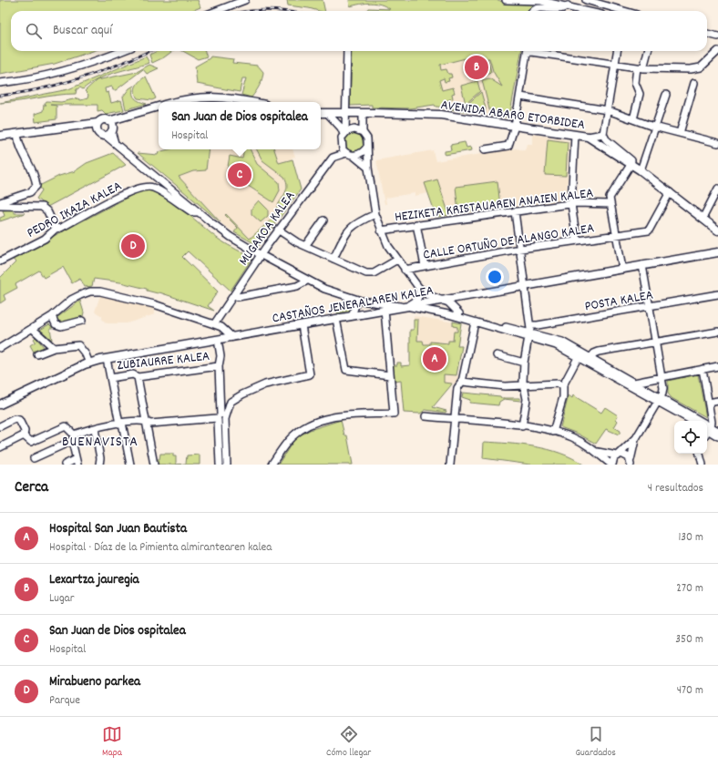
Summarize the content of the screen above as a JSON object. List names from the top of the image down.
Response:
{
  "streets": {
    "street": [
      "AVENIDA ABARO ETORBIDEA",
      "HEZIKETA KRISTAUAREN ANAIEN KALEA",
      "PEDRO IKAZA KALEA",
      "MUGAKOA KALEA",
      "CALLE ORTUÑO DE ALANGO KALEA",
      "POSTA KALEA",
      "CASTAÑOS JENERALAREN KALEA",
      "ZUBIAURRE KALEA"
    ]
  },
  "crossings": [
    ["AVENIDA ABARO ETORBIDEA", "CALLE ORTUÑO DE ALANGO KALEA"]
  ],
  "districts": ["BUENAVISTA"],
  "page": {
    "search": "Buscar aquí",
    "pins": [
      "B",
      "C",
      "D",
      "A"
    ],
    "popup": ["San Juan de Dios ospitalea", "Hospital"],
    "heading": ["Cerca", "4 resultados"],
    "list": [
      {
        "mark": "A",
        "name": "Hospital San Juan Bautista",
        "note": "Hospital · Díaz de la Pimienta almirantearen kalea",
        "value": "130 m"
      },
      {
        "mark": "B",
        "name": "Lexartza jauregia",
        "note": "Lugar",
        "value": "270 m"
      },
      {
        "mark": "C",
        "name": "San Juan de Dios ospitalea",
        "note": "Hospital",
        "value": "350 m"
      },
      {
        "mark": "D",
        "name": "Mirabueno parkea",
        "note": "Parque",
        "value": "470 m"
      }
    ],
    "nav": ["Mapa", "Cómo llegar", "Guardados"]
  }
}
